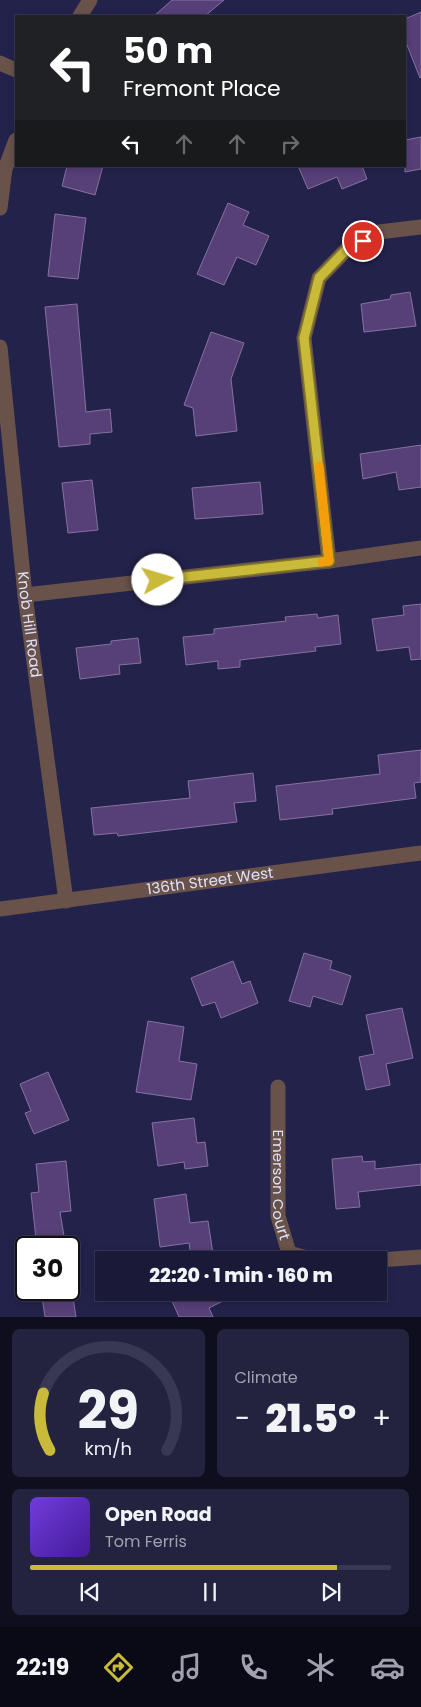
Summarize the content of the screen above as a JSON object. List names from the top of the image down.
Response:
{
  "streets": {
    "street": ["Knob Hill Road", "136th Street West", "Emerson Court"]
  },
  "crossings": [
    ["Knob Hill Road", "136th Street West"]
  ],
  "page": {
    "turn": ["50 m", "Fremont Place"],
    "limit": "30",
    "trip": "22:20 · 1 min · 160 m",
    "tile": "Climate",
    "heat": ["−", "21.5°", "+"],
    "song": ["Open Road", "Tom Ferris"],
    "tabs": "22:19",
    "gauge": ["29", "km/h"]
  }
}
